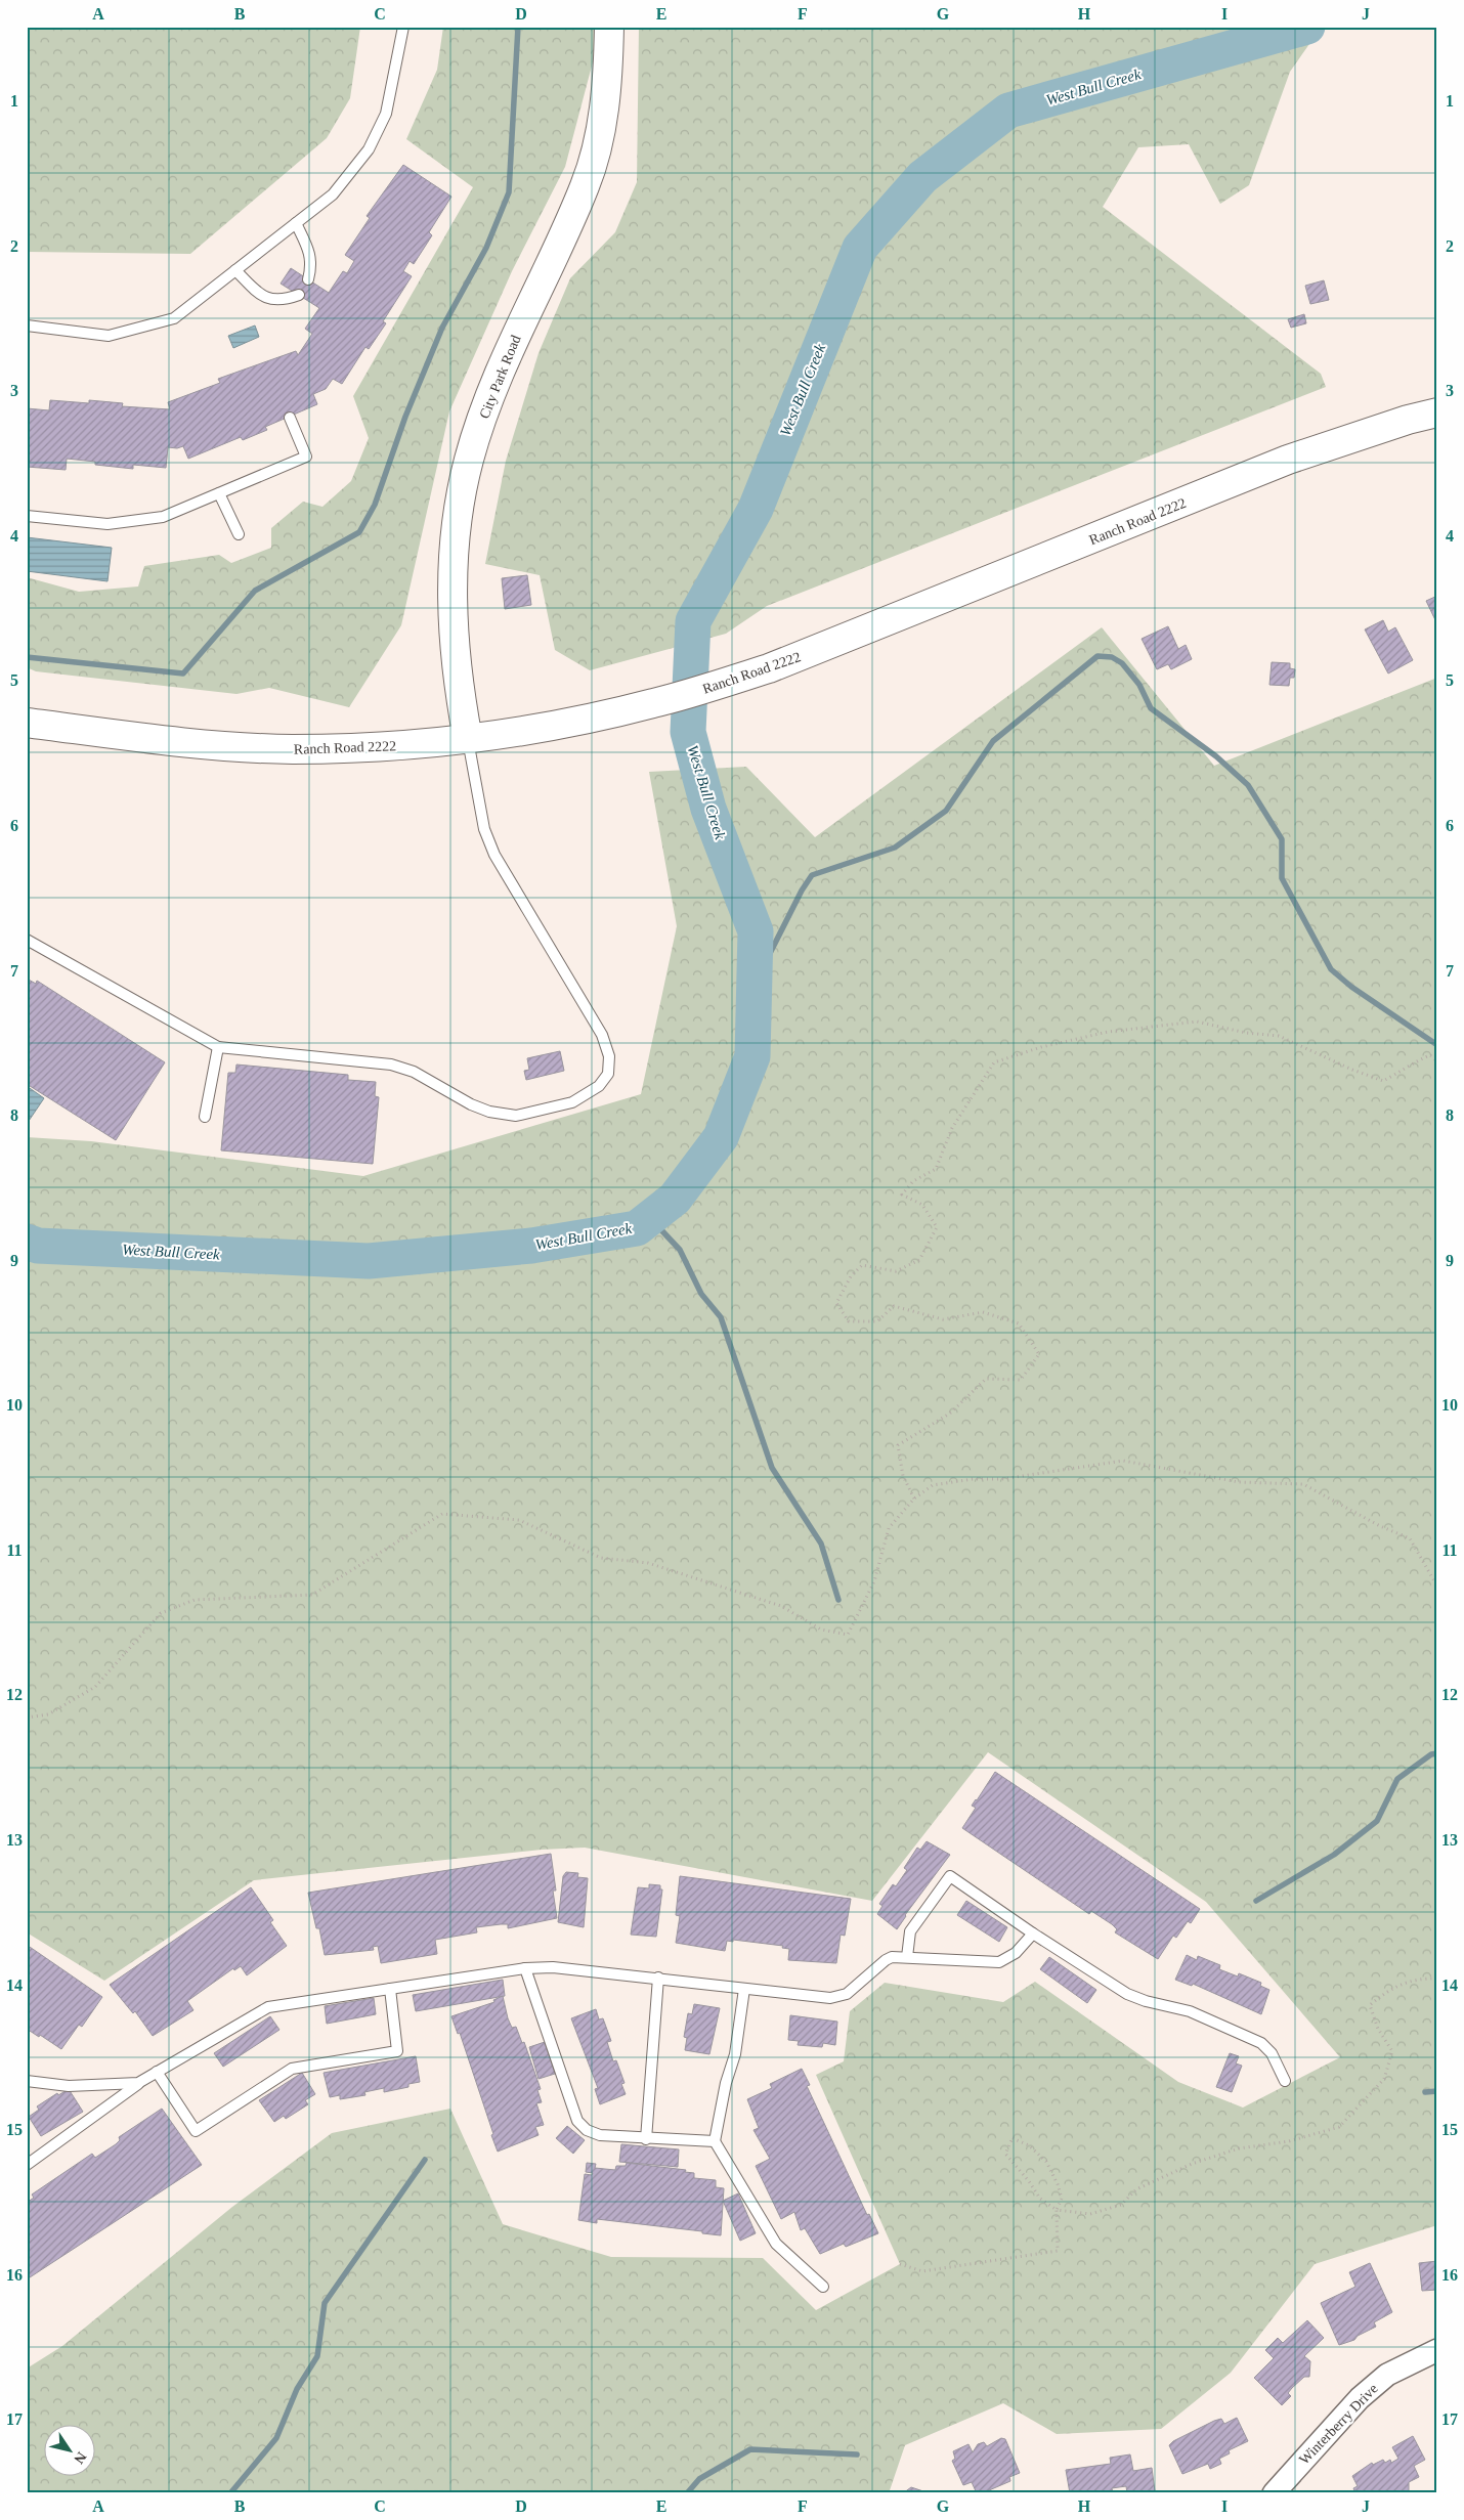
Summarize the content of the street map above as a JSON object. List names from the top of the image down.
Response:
{
  "streets": {
    "main road": ["City Park Road", "Ranch Road 2222"],
    "street": ["Winterberry Drive"]
  },
  "crossings": [
    ["City Park Road", "Ranch Road 2222"]
  ],
  "water": ["West Bull Creek"],
  "north": "bottom right",
  "grid": {
    "columns": [
      "A",
      "B",
      "C",
      "D",
      "E",
      "F",
      "G",
      "H",
      "I",
      "J"
    ],
    "rows": [
      "1",
      "2",
      "3",
      "4",
      "5",
      "6",
      "7",
      "8",
      "9",
      "10",
      "11",
      "12",
      "13",
      "14",
      "15",
      "16",
      "17"
    ]
  }
}
